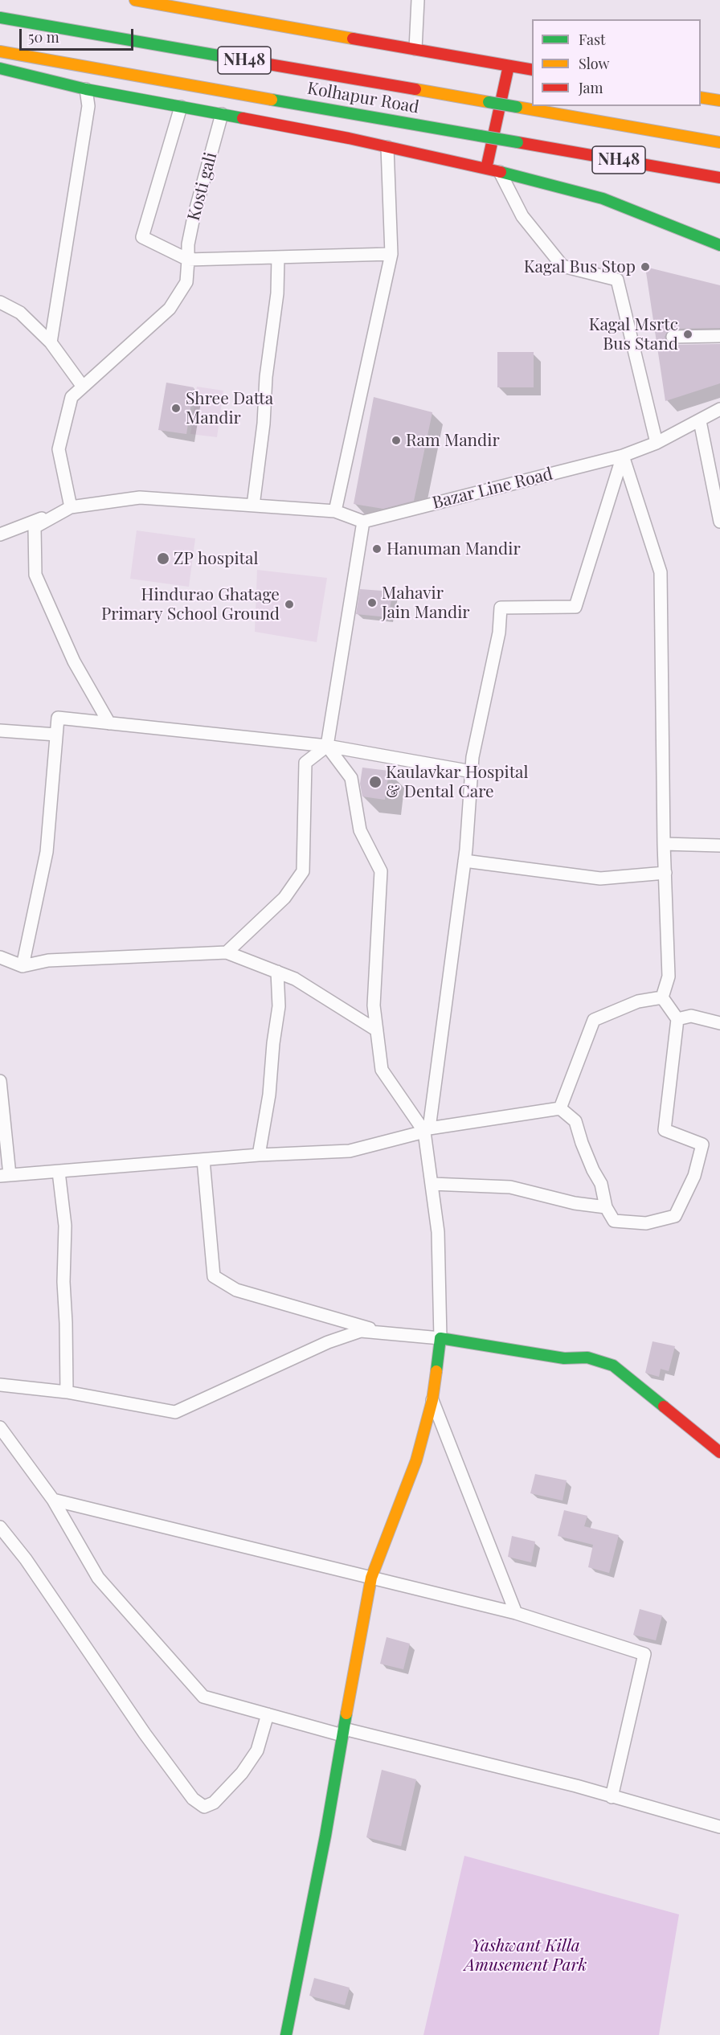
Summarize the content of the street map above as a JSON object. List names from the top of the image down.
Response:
{
  "streets": {
    "main road": ["NH48", "Kolhapur Road"],
    "street": ["Kosti gali", "Bazar Line Road"]
  },
  "parks": ["Yashwant Killa Amusement Park"],
  "places": [
    "Kagal Bus Stop",
    "Kagal Msrtc Bus Stand",
    "Shree Datta Mandir",
    "Ram Mandir",
    "Hanuman Mandir",
    "ZP hospital",
    "Mahavir Jain Mandir",
    "Hindurao Ghatage Primary School Ground",
    "Kaulavkar Hospital & Dental Care"
  ],
  "legend": ["Fast", "Slow", "Jam"],
  "scale_bar": "50 m"
}
